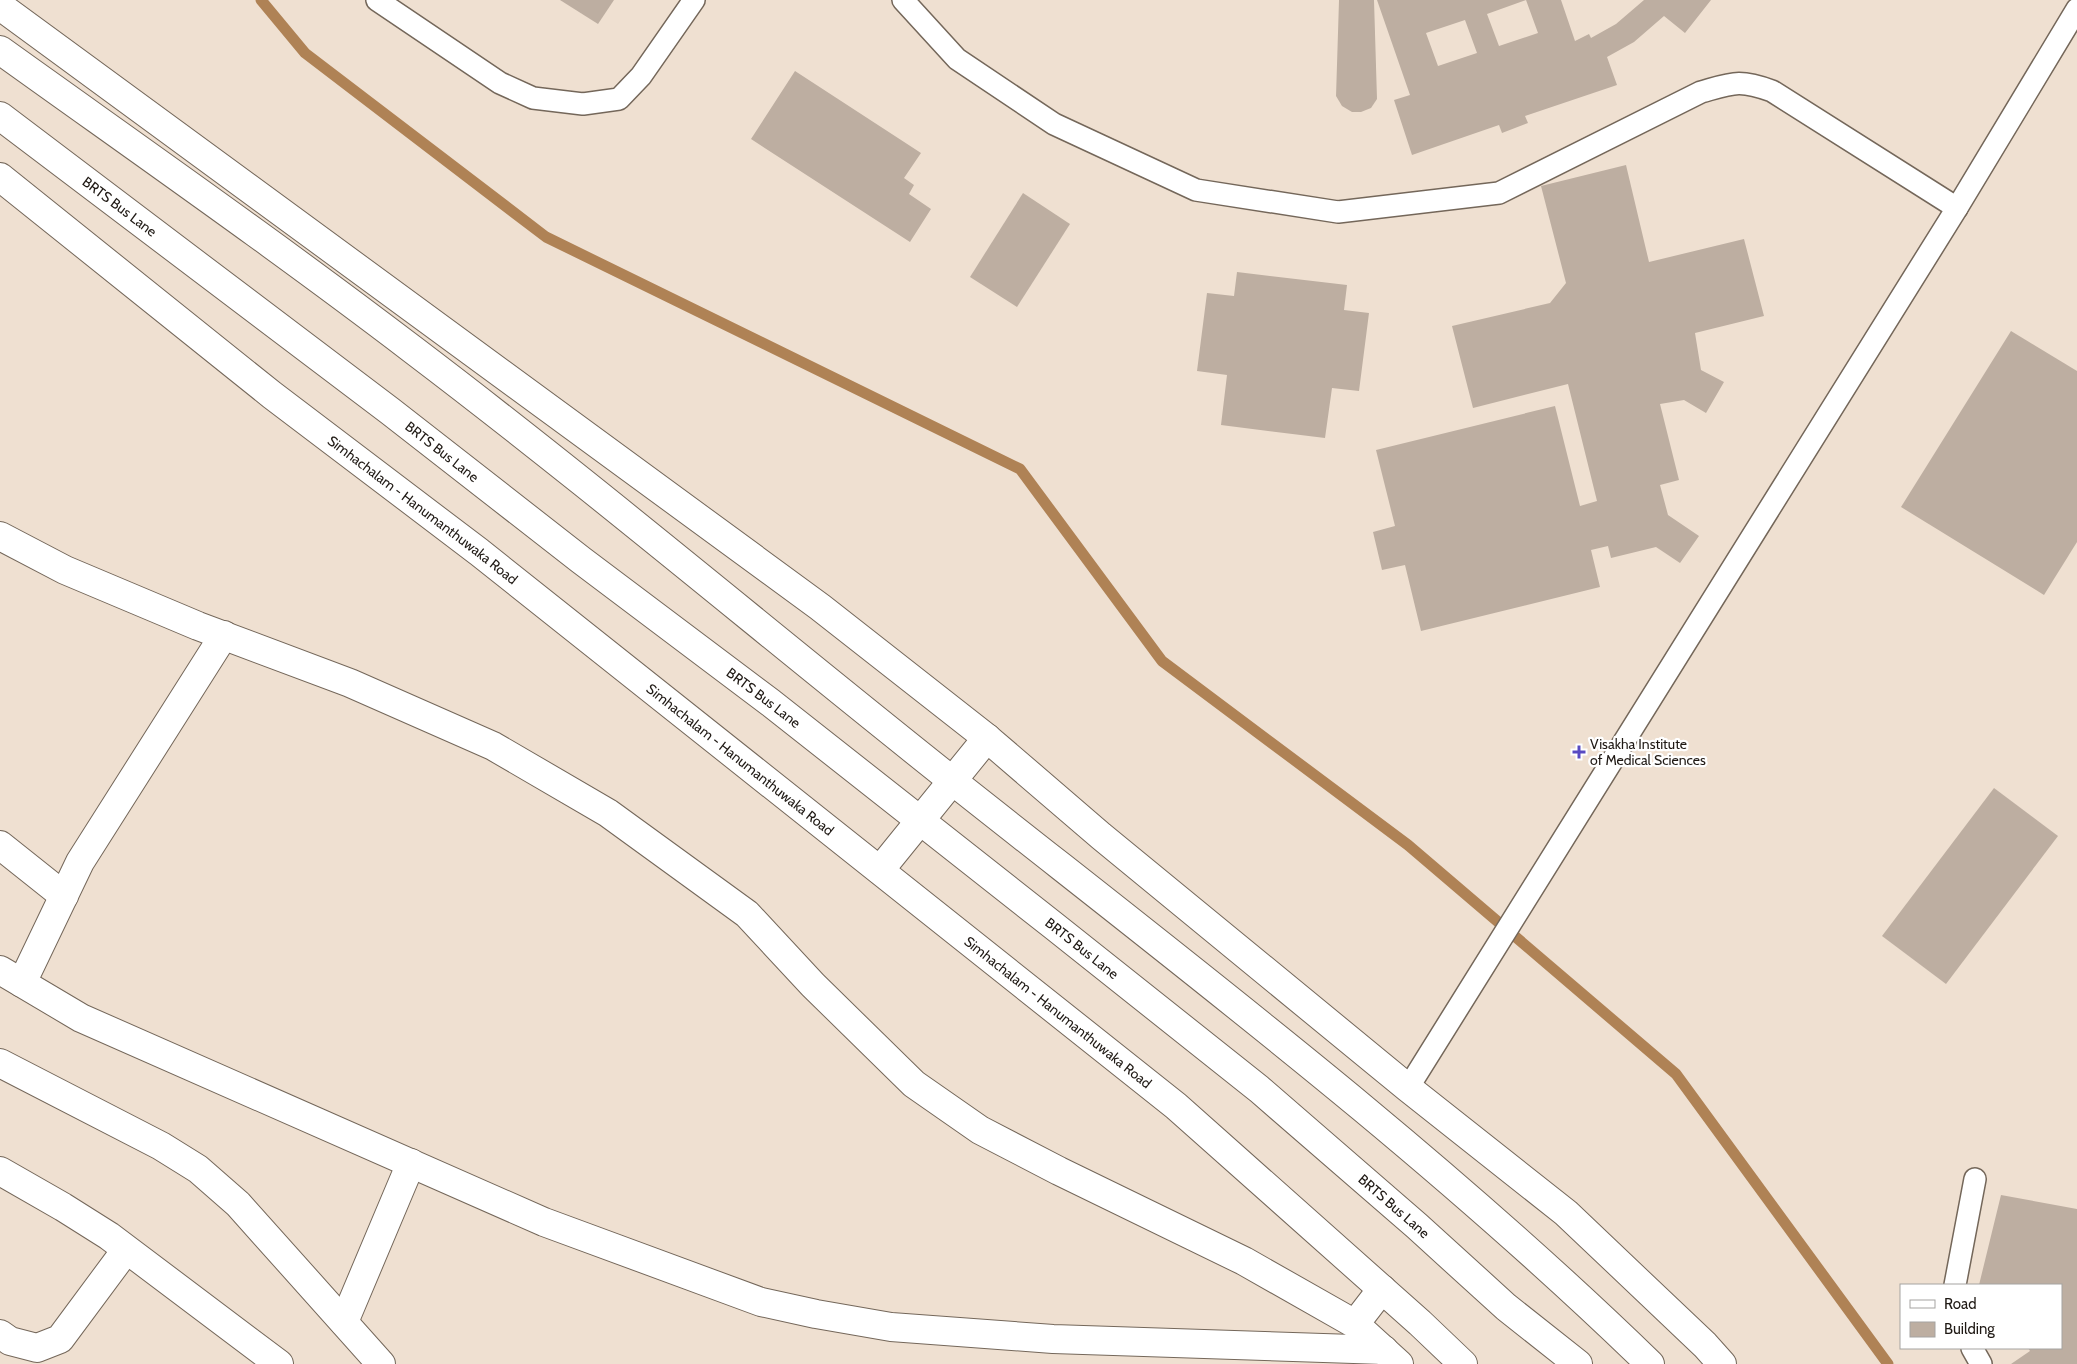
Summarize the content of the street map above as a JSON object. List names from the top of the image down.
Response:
{
  "streets": {
    "street": ["BRTS Bus Lane", "Simhachalam - Hanumanthuwaka Road"]
  },
  "places": {
    "health": ["Visakha Institute of Medical Sciences"]
  },
  "legend": ["Road", "Building"]
}
